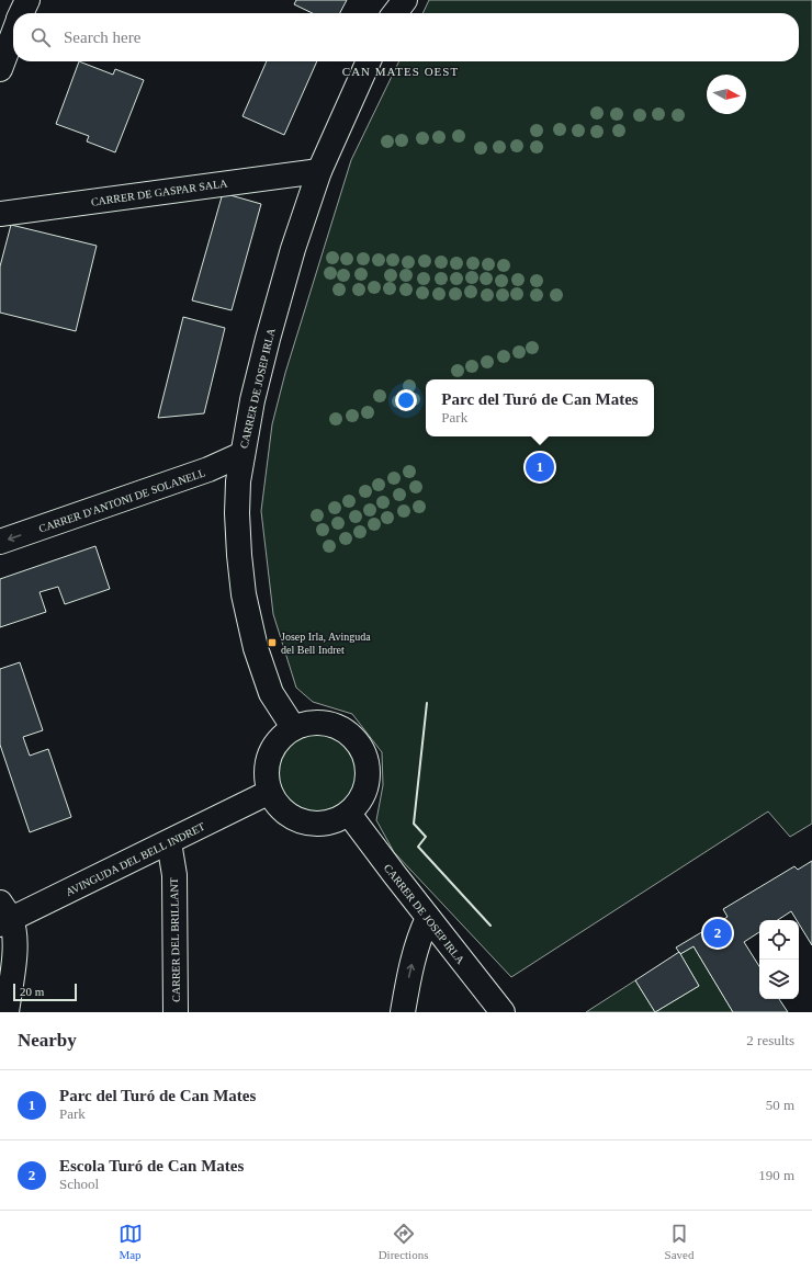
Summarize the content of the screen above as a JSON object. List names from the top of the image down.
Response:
{
  "streets": {
    "street": [
      "CARRER DE GASPAR SALA",
      "CARRER DE JOSEP IRLA",
      "CARRER D'ANTONI DE SOLANELL",
      "AVINGUDA DEL BELL INDRET",
      "CARRER DEL BRILLANT"
    ]
  },
  "crossings": [
    ["CARRER DE GASPAR SALA", "CARRER DE JOSEP IRLA"],
    ["CARRER DE JOSEP IRLA", "CARRER D'ANTONI DE SOLANELL"],
    ["CARRER DE JOSEP IRLA", "AVINGUDA DEL BELL INDRET"],
    ["AVINGUDA DEL BELL INDRET", "CARRER DEL BRILLANT"]
  ],
  "one_way": ["CARRER D'ANTONI DE SOLANELL"],
  "districts": ["CAN MATES OEST"],
  "places": {
    "transit": ["Josep Irla, Avinguda del Bell Indret"]
  },
  "scale_bar": "20 m",
  "north": "right",
  "page": {
    "search": "Search here",
    "popup": ["Parc del Turó de Can Mates", "Park"],
    "pins": ["1", "2"],
    "scale": "20 m",
    "heading": ["Nearby", "2 results"],
    "list": [
      {
        "mark": "1",
        "name": "Parc del Turó de Can Mates",
        "note": "Park",
        "value": "50 m"
      },
      {
        "mark": "2",
        "name": "Escola Turó de Can Mates",
        "note": "School",
        "value": "190 m"
      }
    ],
    "nav": ["Map", "Directions", "Saved"]
  }
}
